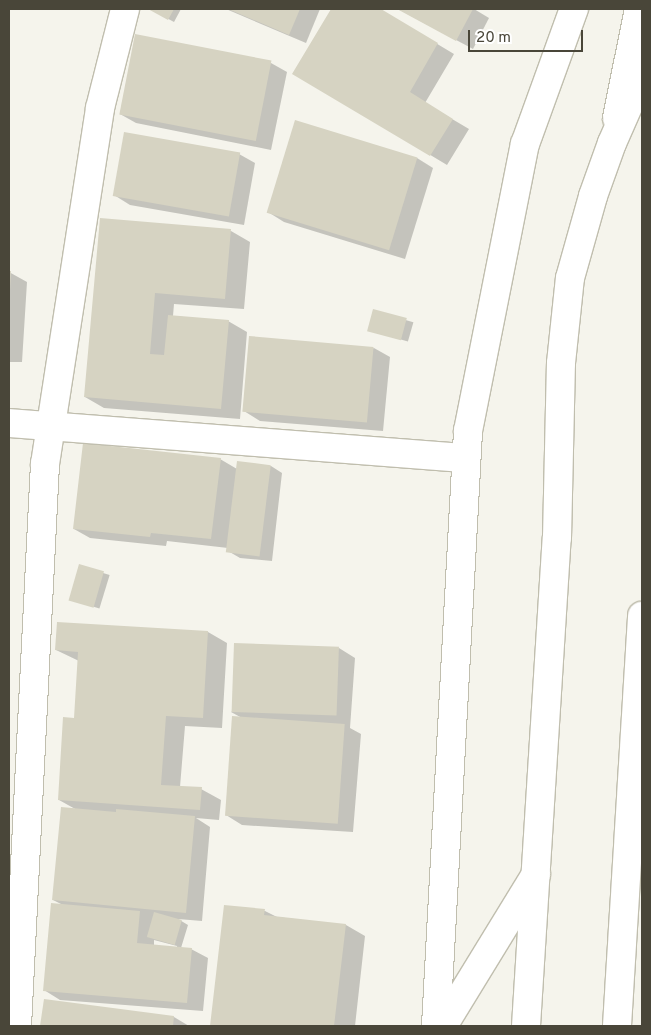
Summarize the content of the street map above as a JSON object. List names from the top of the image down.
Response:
{
  "scale_bar": "20 m"
}
